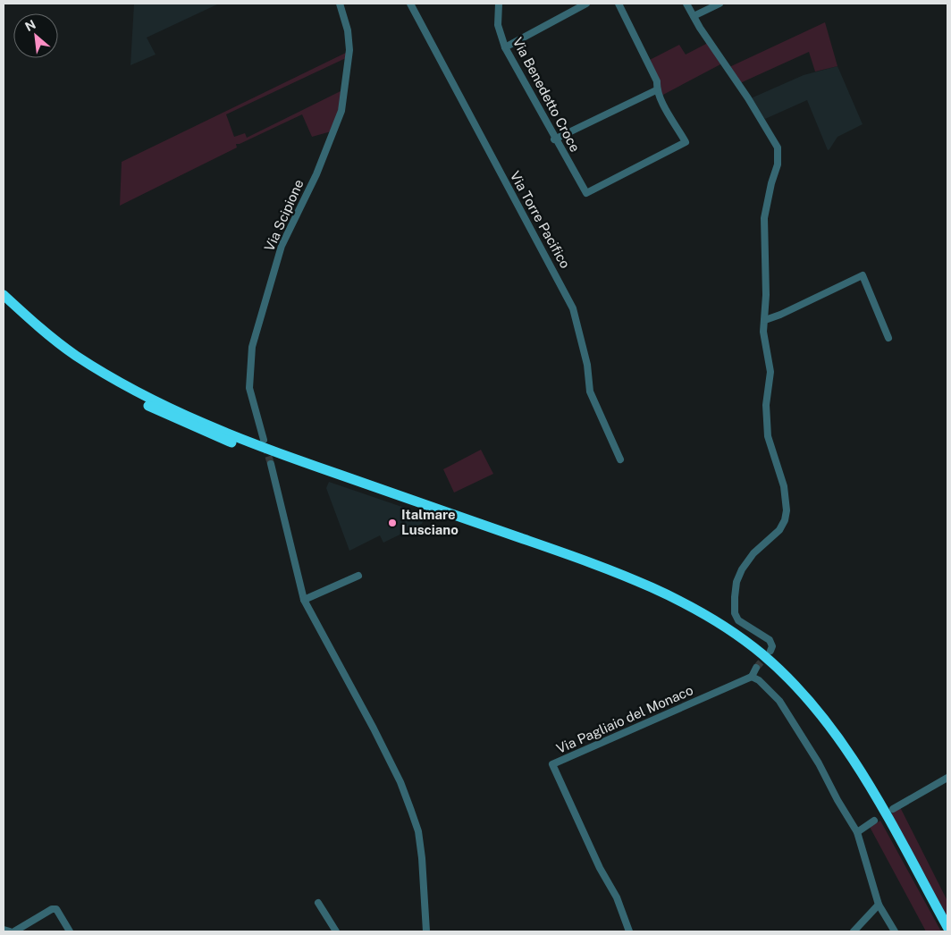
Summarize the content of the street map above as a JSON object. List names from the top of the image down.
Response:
{
  "streets": {
    "street": [
      "Via Benedetto Croce",
      "Via Scipione",
      "Via Torre Pacifico",
      "Via Pagliaio del Monaco"
    ]
  },
  "places": ["Italmare Lusciano"],
  "north": "top left"
}
